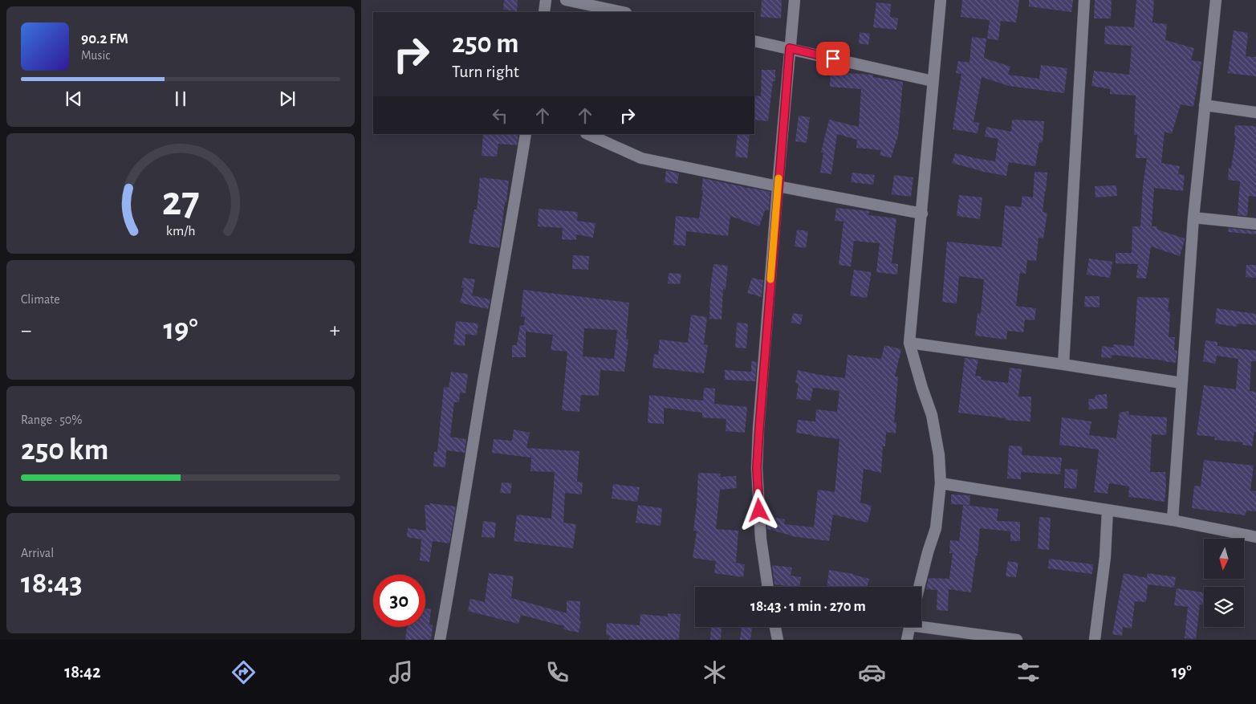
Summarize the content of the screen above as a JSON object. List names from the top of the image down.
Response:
{
  "north": "bottom",
  "page": {
    "turn": ["250 m", "Turn right"],
    "song": ["90.2 FM", "Music"],
    "tile": [
      "Climate",
      ["Range · 50%", "250 km"],
      ["Arrival", "18:43"]
    ],
    "heat": ["−", "19°", "+"],
    "limit": "30",
    "trip": "18:43 · 1 min · 270 m",
    "tabs": ["18:42", "19°"],
    "gauge": ["27", "km/h"]
  }
}
